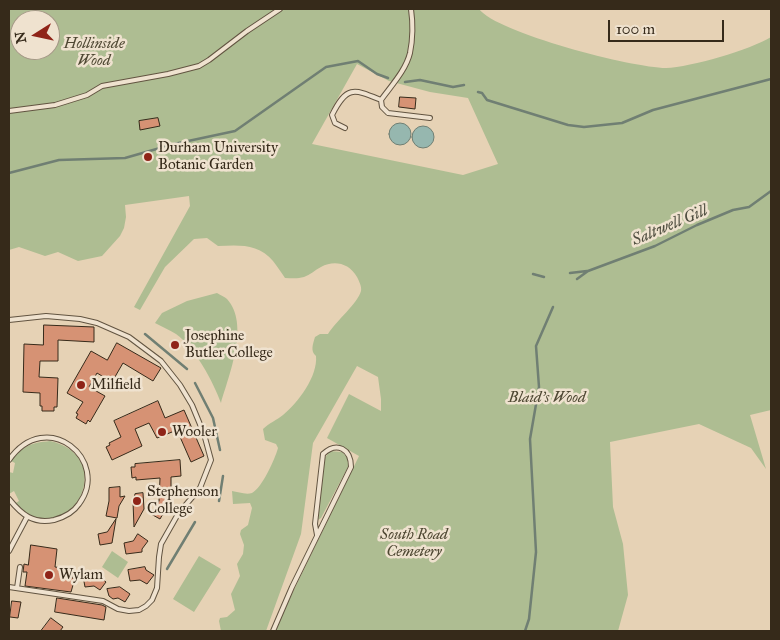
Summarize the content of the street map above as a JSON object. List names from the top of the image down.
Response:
{
  "water": ["Saltwell Gill"],
  "parks": ["Hollinside Wood", "Blaid's Wood", "South Road Cemetery"],
  "places": [
    "Durham University Botanic Garden",
    "Josephine Butler College",
    "Milfield",
    "Wooler",
    "Stephenson College",
    "Wylam"
  ],
  "scale_bar": "100 m",
  "north": "left"
}
